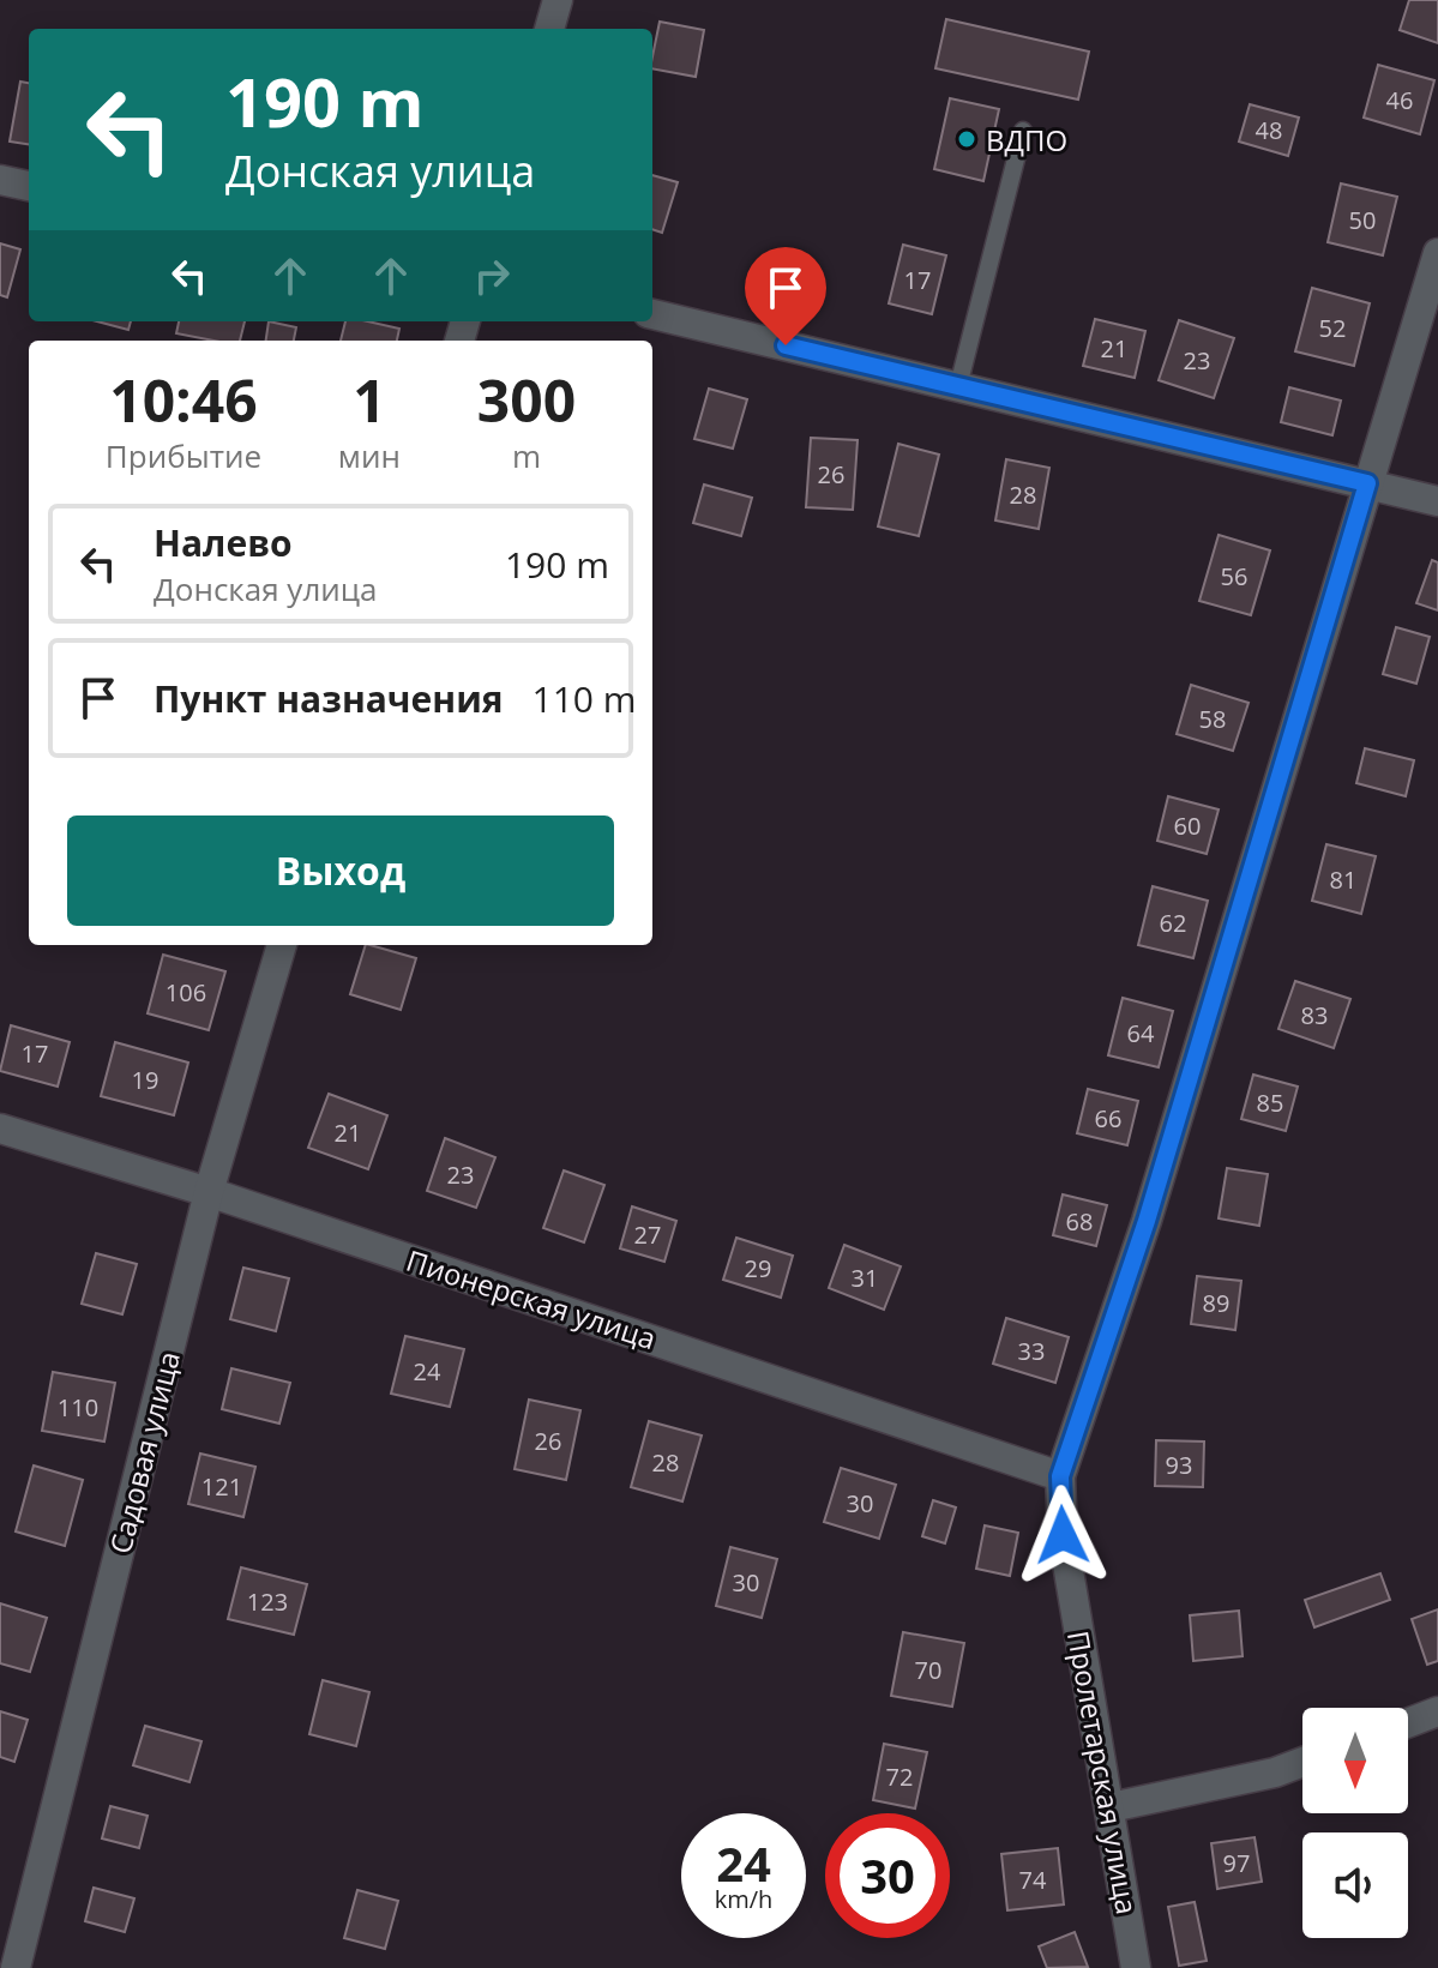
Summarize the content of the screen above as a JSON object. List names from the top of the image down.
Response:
{
  "streets": {
    "street": ["Пионерская улица", "Садовая улица", "Пролетарская улица"]
  },
  "crossings": [
    ["Пионерская улица", "Садовая улица"],
    ["Пионерская улица", "Пролетарская улица"]
  ],
  "places": ["ВДПО"],
  "house_numbers": [
    "46",
    "48",
    "50",
    "17",
    "52",
    "21",
    "23",
    "26",
    "28",
    "56",
    "58",
    "60",
    "81",
    "62",
    "106",
    "83",
    "64",
    "17",
    "19",
    "85",
    "66",
    "21",
    "23",
    "68",
    "27",
    "29",
    "31",
    "89",
    "33",
    "24",
    "110",
    "26",
    "28",
    "93",
    "121",
    "30",
    "30",
    "123",
    "70",
    "72",
    "97",
    "74"
  ],
  "north": "bottom",
  "page": {
    "turn": ["190 m", "Донская улица"],
    "eta": [
      "10:46",
      "Прибытие",
      "1",
      "мин",
      "300",
      "m"
    ],
    "list": [
      {
        "name": "Налево",
        "note": "Донская улица",
        "value": "190 m"
      },
      {
        "name": "Пункт назначения",
        "value": "110 m"
      }
    ],
    "buttons": "Выход",
    "speed": "24 km/h",
    "limit": "30"
  }
}
